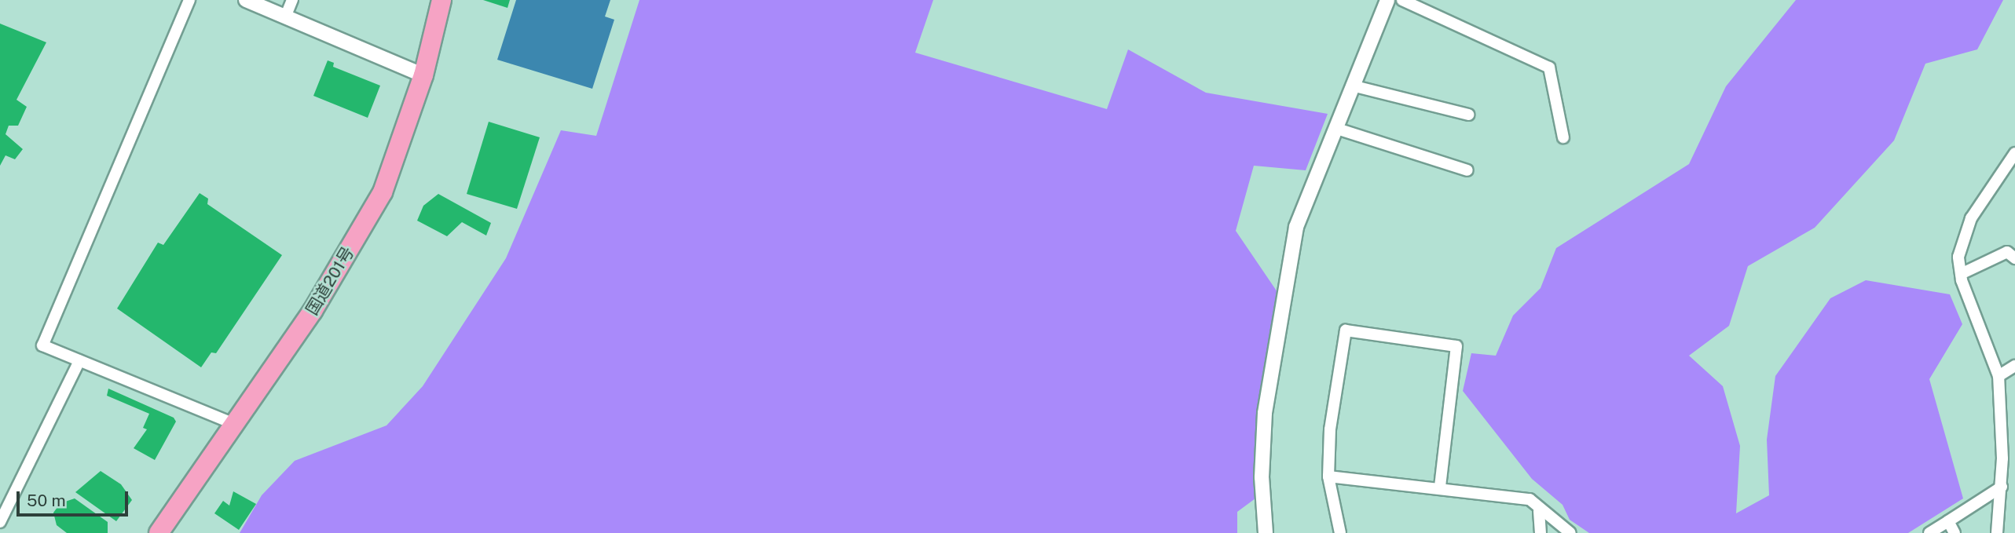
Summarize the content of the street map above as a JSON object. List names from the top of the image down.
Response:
{
  "streets": {
    "highway": ["国道201号"]
  },
  "scale_bar": "50 m"
}
